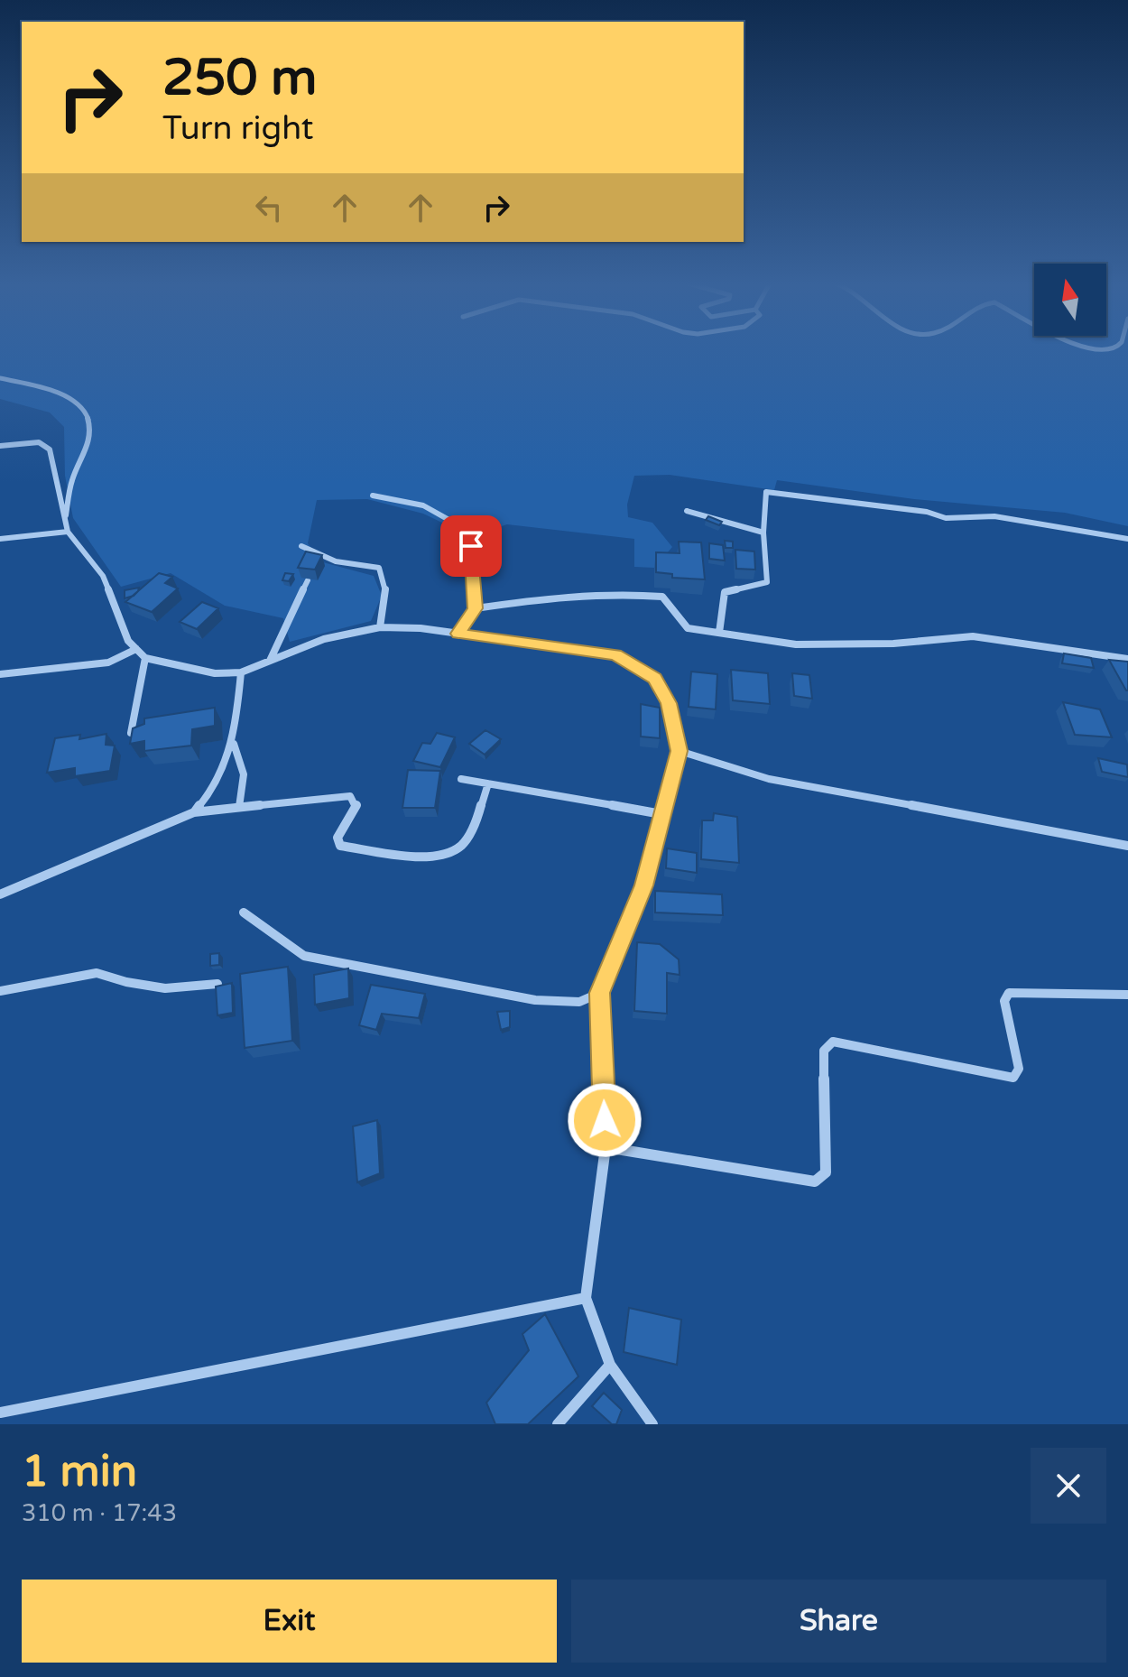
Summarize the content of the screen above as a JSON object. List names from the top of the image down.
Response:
{
  "north": "top",
  "page": {
    "turn": ["250 m", "Turn right"],
    "heading": ["1 min", "310 m · 17:43"],
    "buttons": ["Exit", "Share"]
  }
}
